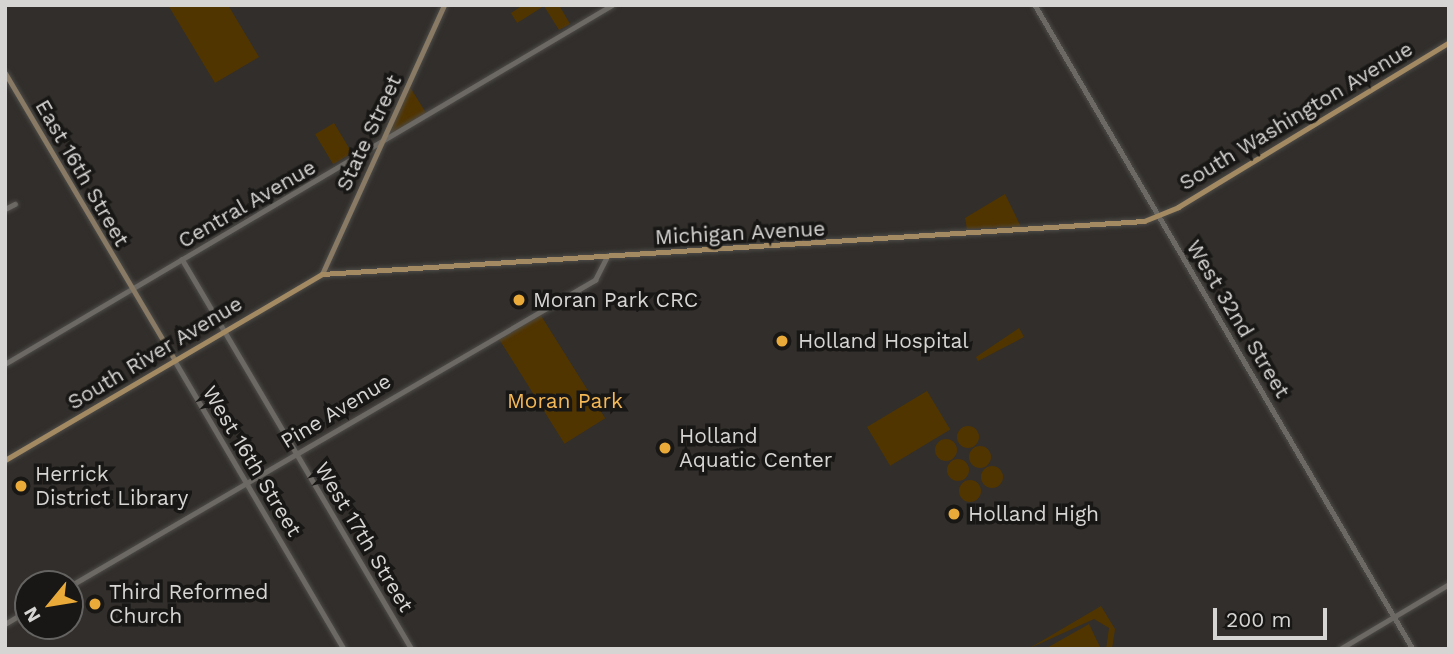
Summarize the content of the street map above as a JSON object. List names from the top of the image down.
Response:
{
  "streets": {
    "main road": [
      "South Washington Avenue",
      "State Street",
      "East 16th Street",
      "Michigan Avenue",
      "South River Avenue",
      "West 16th Street"
    ],
    "street": [
      "Central Avenue",
      "West 32nd Street",
      "Pine Avenue",
      "West 17th Street"
    ]
  },
  "crossings": [
    ["South Washington Avenue", "Michigan Avenue"],
    ["South Washington Avenue", "West 32nd Street"],
    ["State Street", "Central Avenue"],
    ["State Street", "Michigan Avenue"],
    ["State Street", "South River Avenue"],
    ["East 16th Street", "Central Avenue"],
    ["East 16th Street", "West 16th Street"],
    ["Central Avenue", "West 16th Street"],
    ["Central Avenue", "West 17th Street"],
    ["Michigan Avenue", "West 32nd Street"],
    ["Michigan Avenue", "South River Avenue"],
    ["Michigan Avenue", "Pine Avenue"],
    ["South River Avenue", "West 16th Street"],
    ["South River Avenue", "West 17th Street"],
    ["Pine Avenue", "West 16th Street"],
    ["Pine Avenue", "West 17th Street"]
  ],
  "parks": ["Moran Park"],
  "places": [
    "Moran Park CRC",
    "Holland Hospital",
    "Holland Aquatic Center",
    "Herrick District Library",
    "Holland High",
    "Third Reformed Church"
  ],
  "scale_bar": "200 m",
  "north": "bottom left"
}
